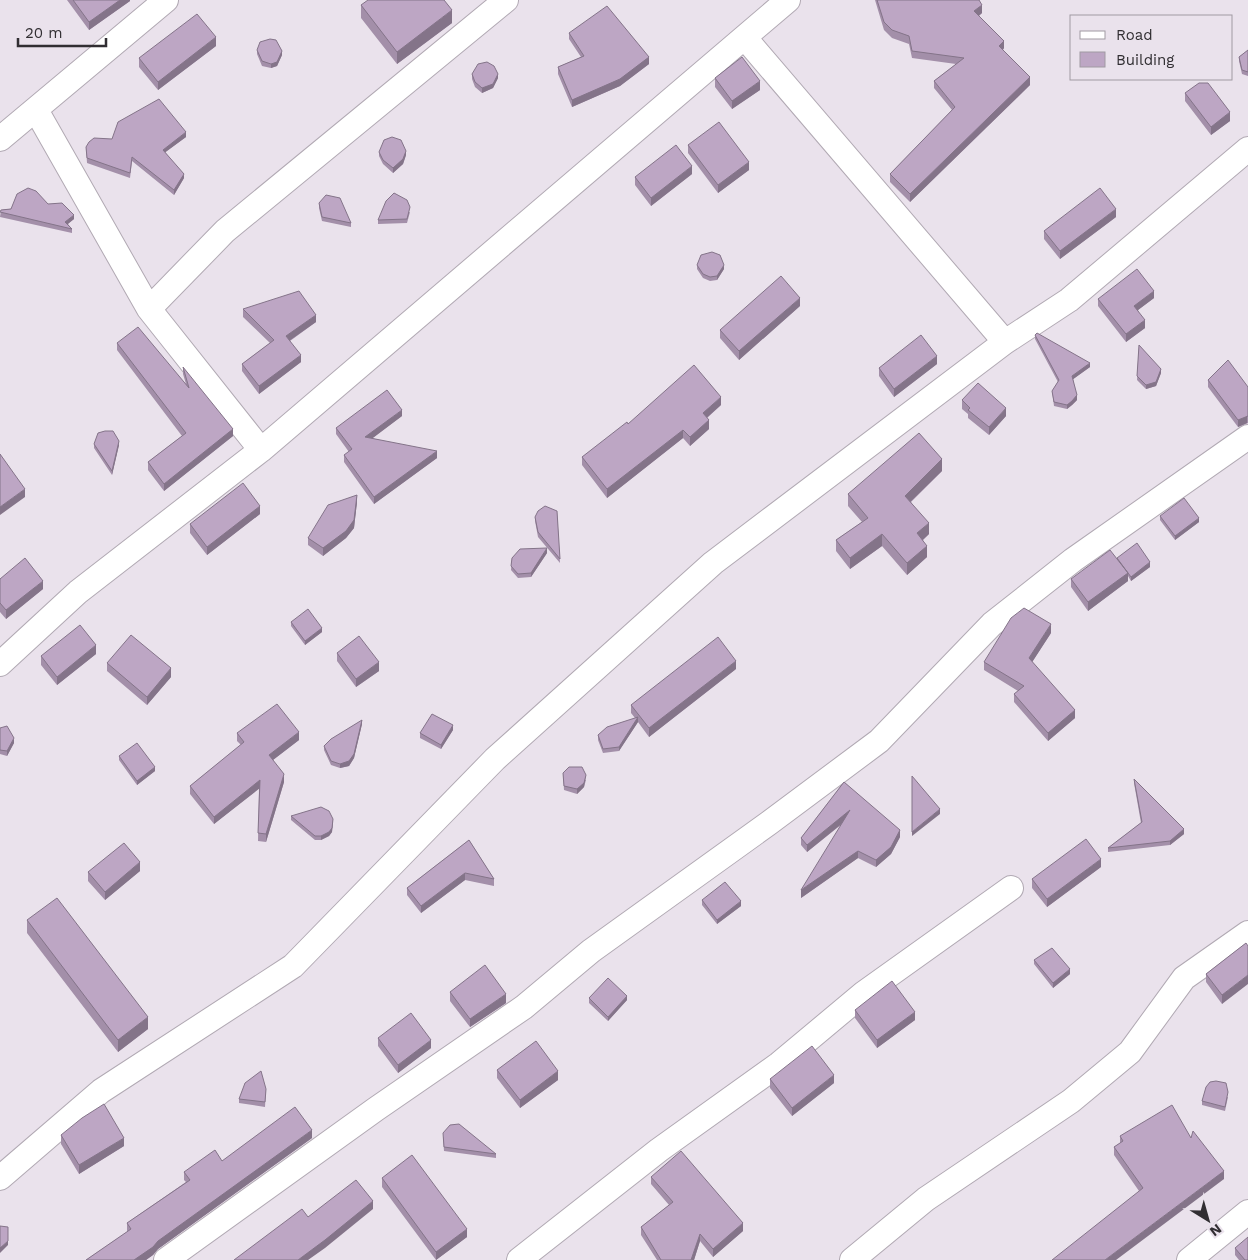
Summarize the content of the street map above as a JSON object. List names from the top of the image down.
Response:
{
  "legend": ["Road", "Building"],
  "scale_bar": "20 m",
  "north": "bottom right"
}
